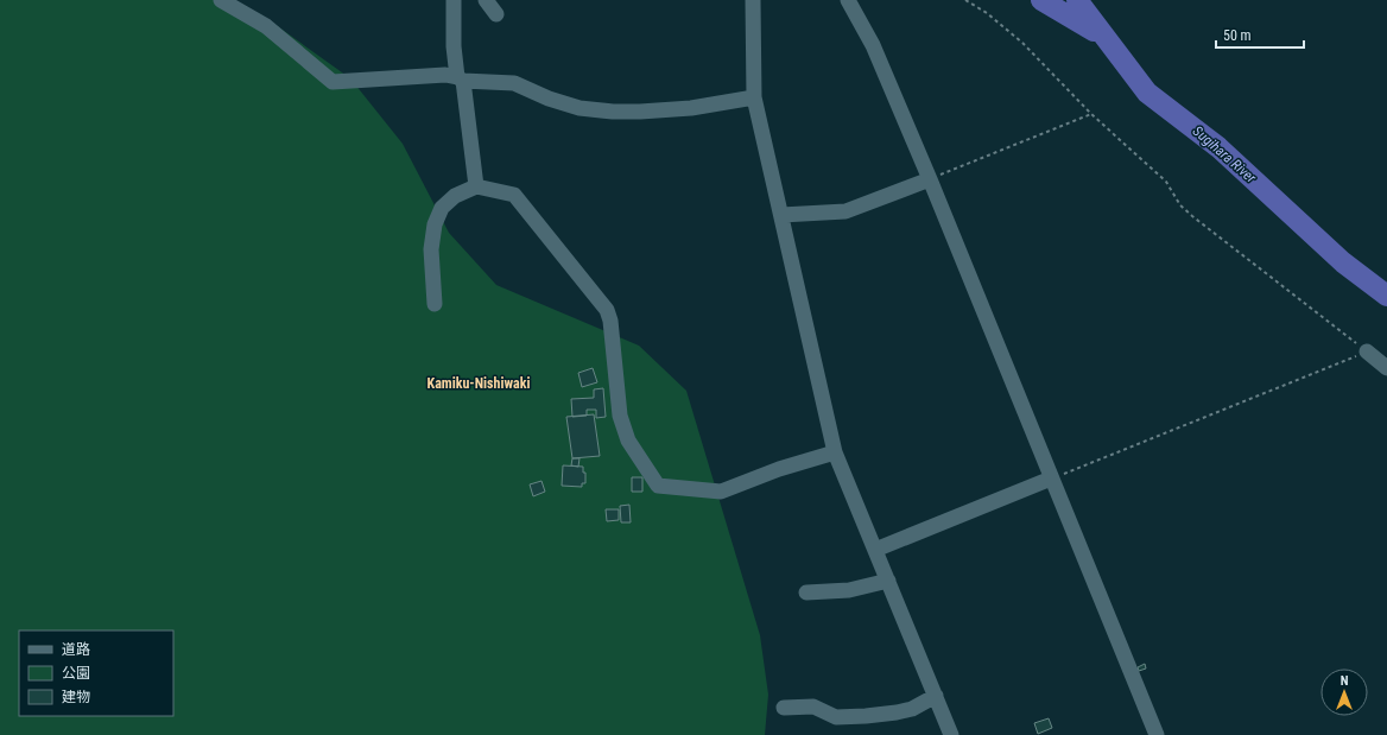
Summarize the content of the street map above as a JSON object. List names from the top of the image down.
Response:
{
  "districts": ["Kamiku-Nishiwaki"],
  "water": ["Sugihara River"],
  "legend": ["道路", "公園", "建物"],
  "scale_bar": "50 m",
  "north": "top"
}
